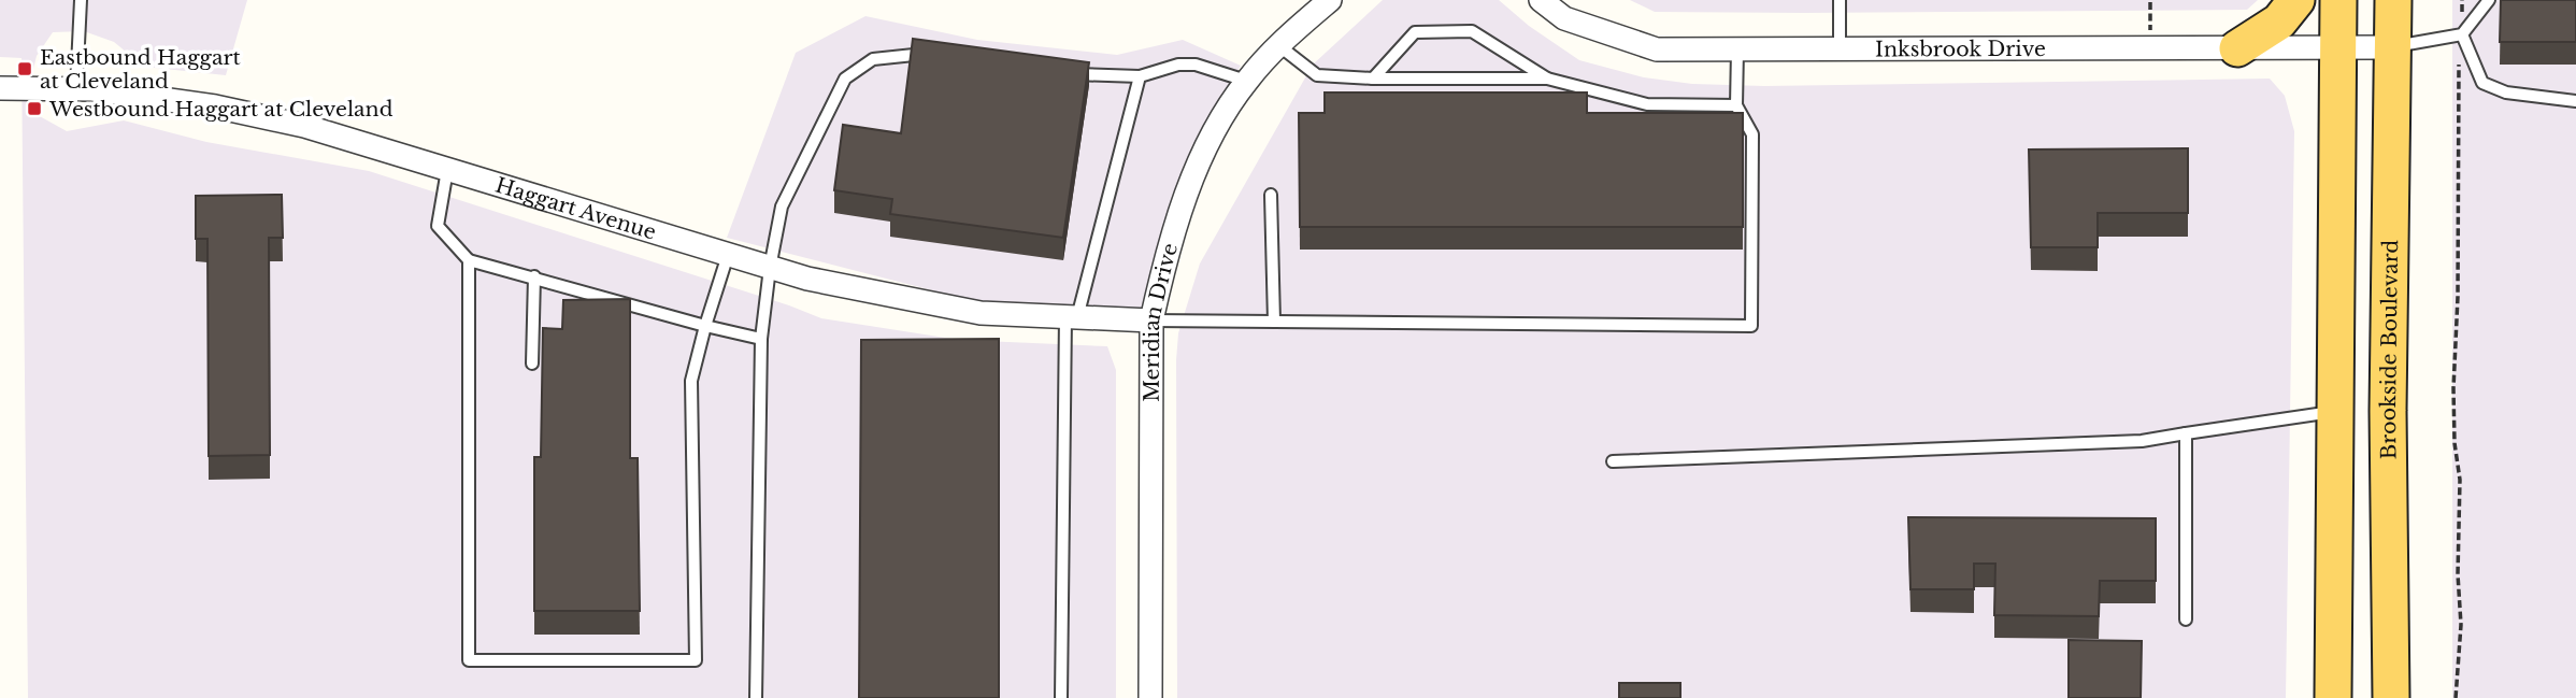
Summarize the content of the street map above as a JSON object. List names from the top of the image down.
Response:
{
  "streets": {
    "main road": ["Brookside Boulevard"],
    "street": ["Inksbrook Drive", "Haggart Avenue", "Meridian Drive"]
  },
  "crossings": [
    ["Inksbrook Drive", "Brookside Boulevard"],
    ["Haggart Avenue", "Meridian Drive"]
  ],
  "places": {
    "transit": ["Eastbound Haggart at Cleveland", "Westbound Haggart at Cleveland"]
  }
}
